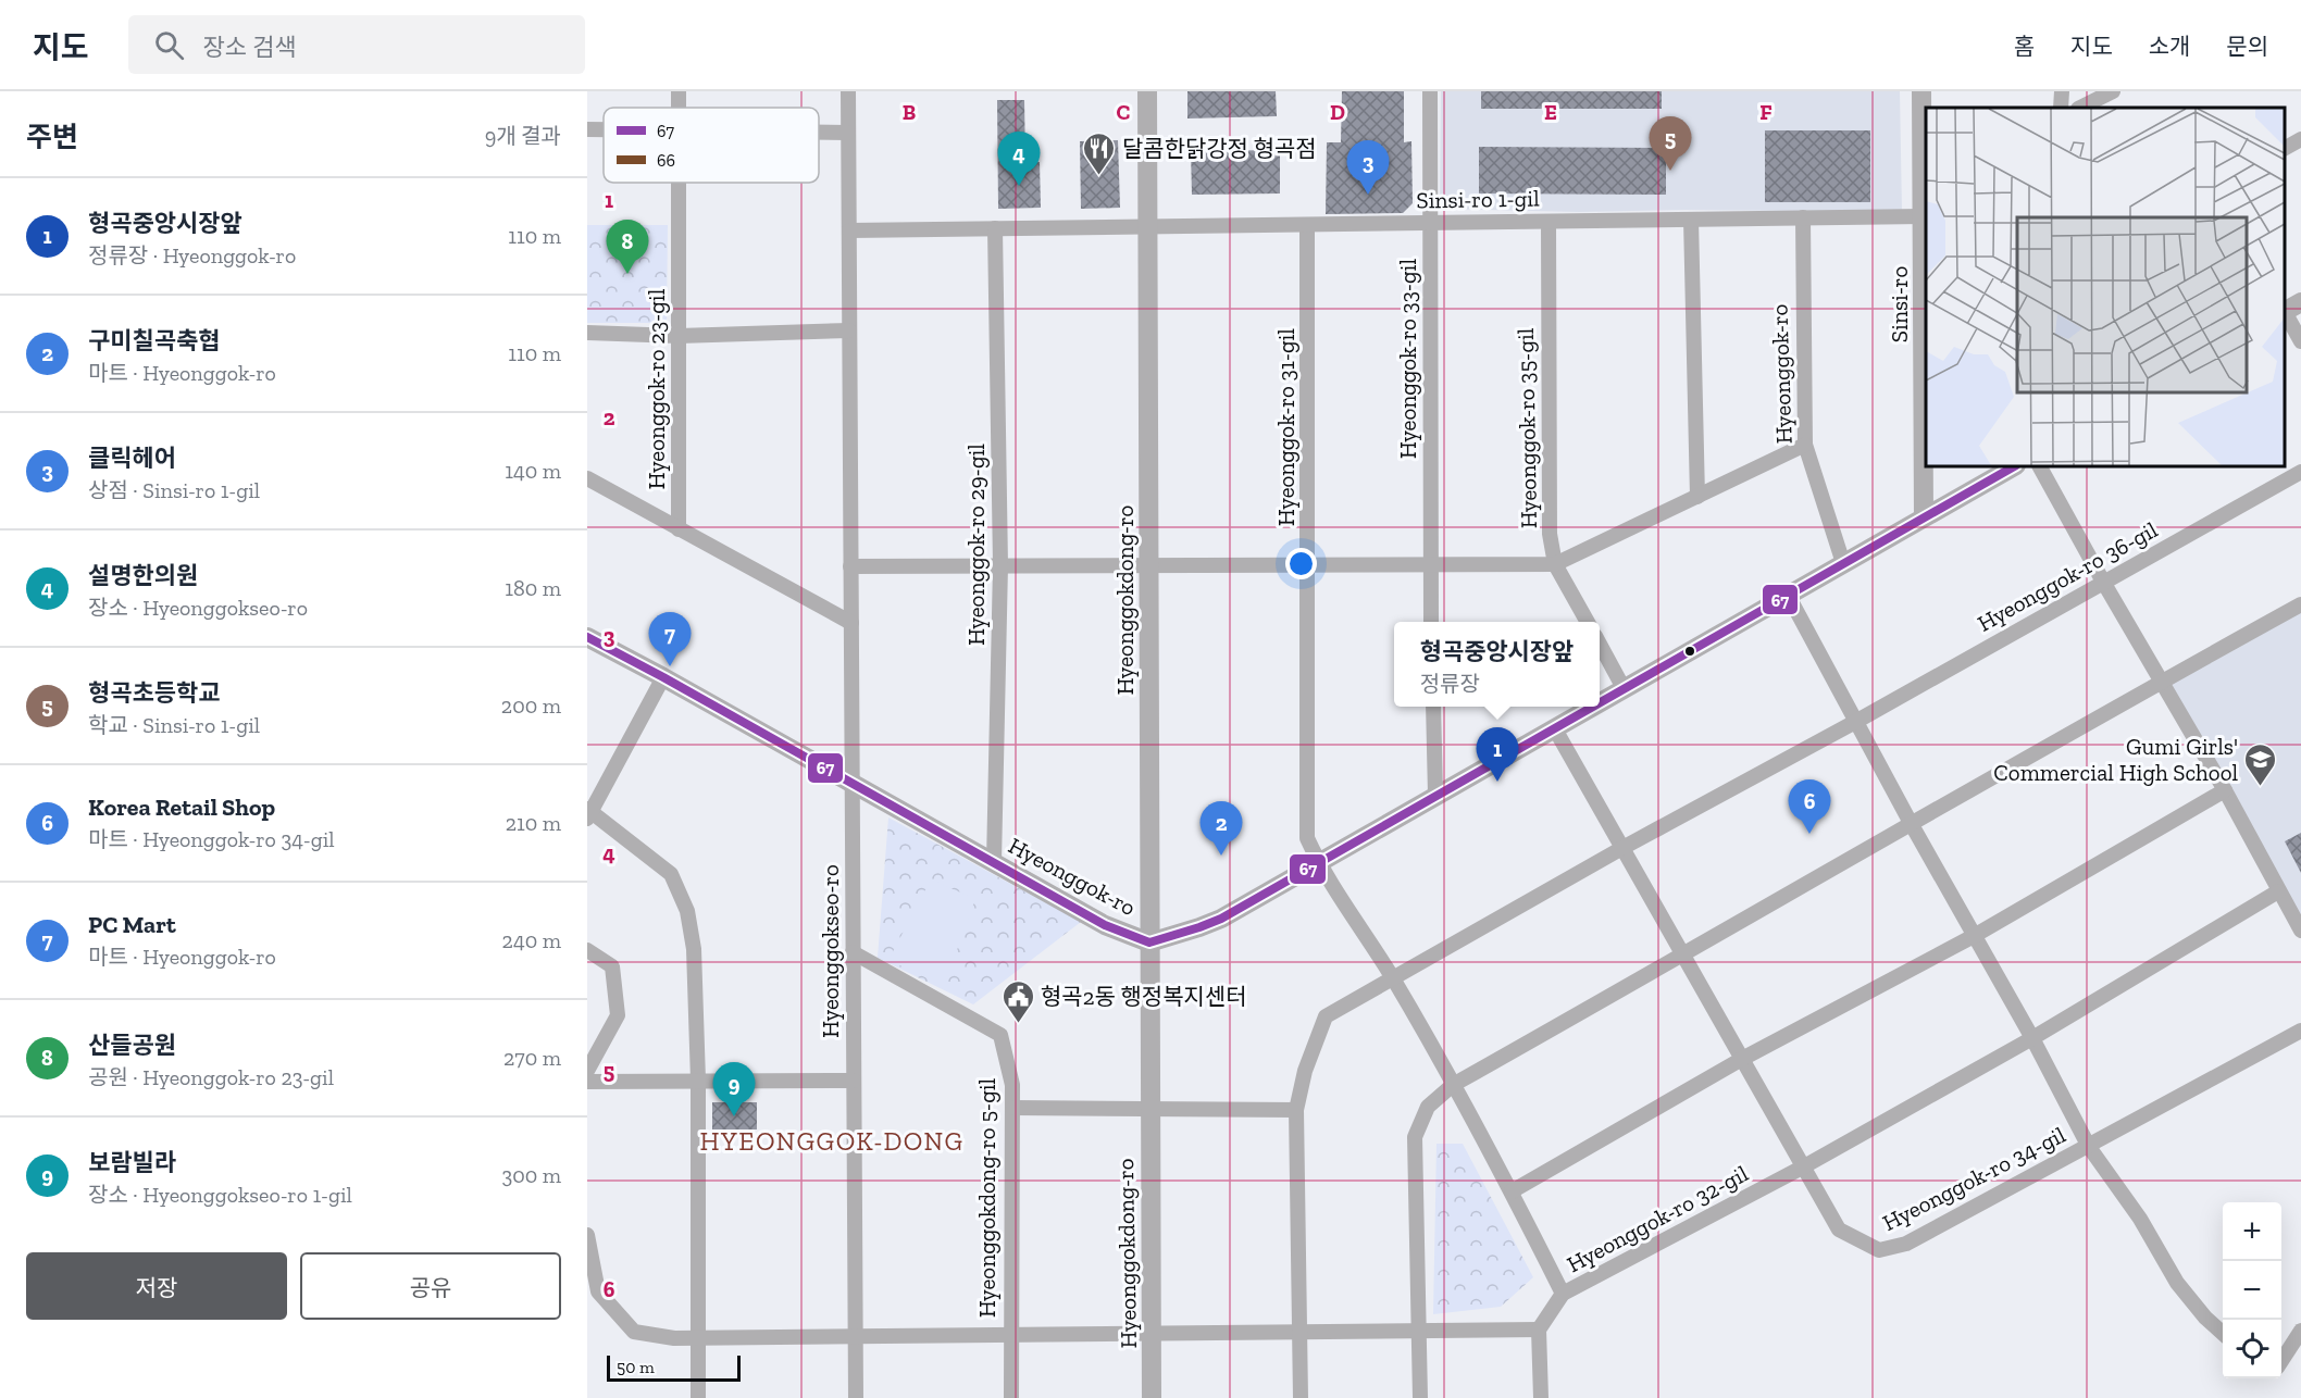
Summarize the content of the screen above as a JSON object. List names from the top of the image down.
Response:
{
  "streets": {
    "street": [
      "Sinsi-ro 1-gil",
      "Sinsi-ro",
      "Hyeonggok-ro 33-gil",
      "Hyeonggok-ro",
      "Hyeonggok-ro 23-gil",
      "Hyeonggok-ro 31-gil",
      "Hyeonggok-ro 35-gil",
      "Hyeonggok-ro 29-gil",
      "Hyeonggok-ro 36-gil",
      "Hyeonggokdong-ro",
      "Hyeonggokseo-ro",
      "Hyeonggok-ro 34-gil",
      "Hyeonggokdong-ro 5-gil",
      "Hyeonggok-ro 32-gil"
    ]
  },
  "crossings": [
    ["Sinsi-ro 1-gil", "Sinsi-ro"],
    ["Sinsi-ro 1-gil", "Hyeonggok-ro 33-gil"],
    ["Sinsi-ro 1-gil", "Hyeonggok-ro"],
    ["Sinsi-ro 1-gil", "Hyeonggok-ro 31-gil"],
    ["Sinsi-ro 1-gil", "Hyeonggok-ro 35-gil"],
    ["Sinsi-ro 1-gil", "Hyeonggokdong-ro"],
    ["Sinsi-ro", "Hyeonggok-ro"],
    ["Hyeonggok-ro", "Hyeonggok-ro 31-gil"],
    ["Hyeonggok-ro", "Hyeonggok-ro 29-gil"],
    ["Hyeonggok-ro", "Hyeonggokdong-ro"],
    ["Hyeonggok-ro", "Hyeonggokseo-ro"],
    ["Hyeonggok-ro", "Hyeonggok-ro 34-gil"],
    ["Hyeonggok-ro", "Hyeonggok-ro 32-gil"],
    ["Hyeonggok-ro 31-gil", "Hyeonggok-ro 32-gil"],
    ["Hyeonggokdong-ro", "Hyeonggokdong-ro 5-gil"],
    ["Hyeonggokseo-ro", "Hyeonggokdong-ro 5-gil"],
    ["Hyeonggok-ro 34-gil", "Hyeonggok-ro 32-gil"]
  ],
  "districts": ["HYEONGGOK-DONG"],
  "places": {
    "restaurant": ["달콤한닭강정 형곡점"],
    "school or university": ["Gumi Girls' Commercial High School"],
    "public building": ["형곡2동 행정복지센터"]
  },
  "lines": ["transit line 67"],
  "legend": ["67", "66"],
  "scale_bar": "50 m",
  "page": {
    "header": "지도",
    "search": "장소 검색",
    "nav": [
      "홈",
      "지도",
      "소개",
      "문의"
    ],
    "heading": ["주변", "9개 결과"],
    "pins": [
      "5",
      "4",
      "3",
      "8",
      "7",
      "1",
      "6",
      "2",
      "9"
    ],
    "list": [
      {
        "mark": "1",
        "name": "형곡중앙시장앞",
        "note": "정류장 · Hyeonggok-ro",
        "value": "110 m"
      },
      {
        "mark": "2",
        "name": "구미칠곡축협",
        "note": "마트 · Hyeonggok-ro",
        "value": "110 m"
      },
      {
        "mark": "3",
        "name": "클릭헤어",
        "note": "상점 · Sinsi-ro 1-gil",
        "value": "140 m"
      },
      {
        "mark": "4",
        "name": "설명한의원",
        "note": "장소 · Hyeonggokseo-ro",
        "value": "180 m"
      },
      {
        "mark": "5",
        "name": "형곡초등학교",
        "note": "학교 · Sinsi-ro 1-gil",
        "value": "200 m"
      },
      {
        "mark": "6",
        "name": "Korea Retail Shop",
        "note": "마트 · Hyeonggok-ro 34-gil",
        "value": "210 m"
      },
      {
        "mark": "7",
        "name": "PC Mart",
        "note": "마트 · Hyeonggok-ro",
        "value": "240 m"
      },
      {
        "mark": "8",
        "name": "산들공원",
        "note": "공원 · Hyeonggok-ro 23-gil",
        "value": "270 m"
      },
      {
        "mark": "9",
        "name": "보람빌라",
        "note": "장소 · Hyeonggokseo-ro 1-gil",
        "value": "300 m"
      }
    ],
    "popup": ["형곡중앙시장앞", "정류장"],
    "map_buttons": ["+", "−"],
    "buttons": ["저장", "공유"],
    "scale": "50 m"
  },
  "grid": {
    "columns": [
      "B",
      "C",
      "D",
      "E",
      "F"
    ],
    "rows": [
      "1",
      "2",
      "3",
      "4",
      "5",
      "6"
    ]
  }
}
